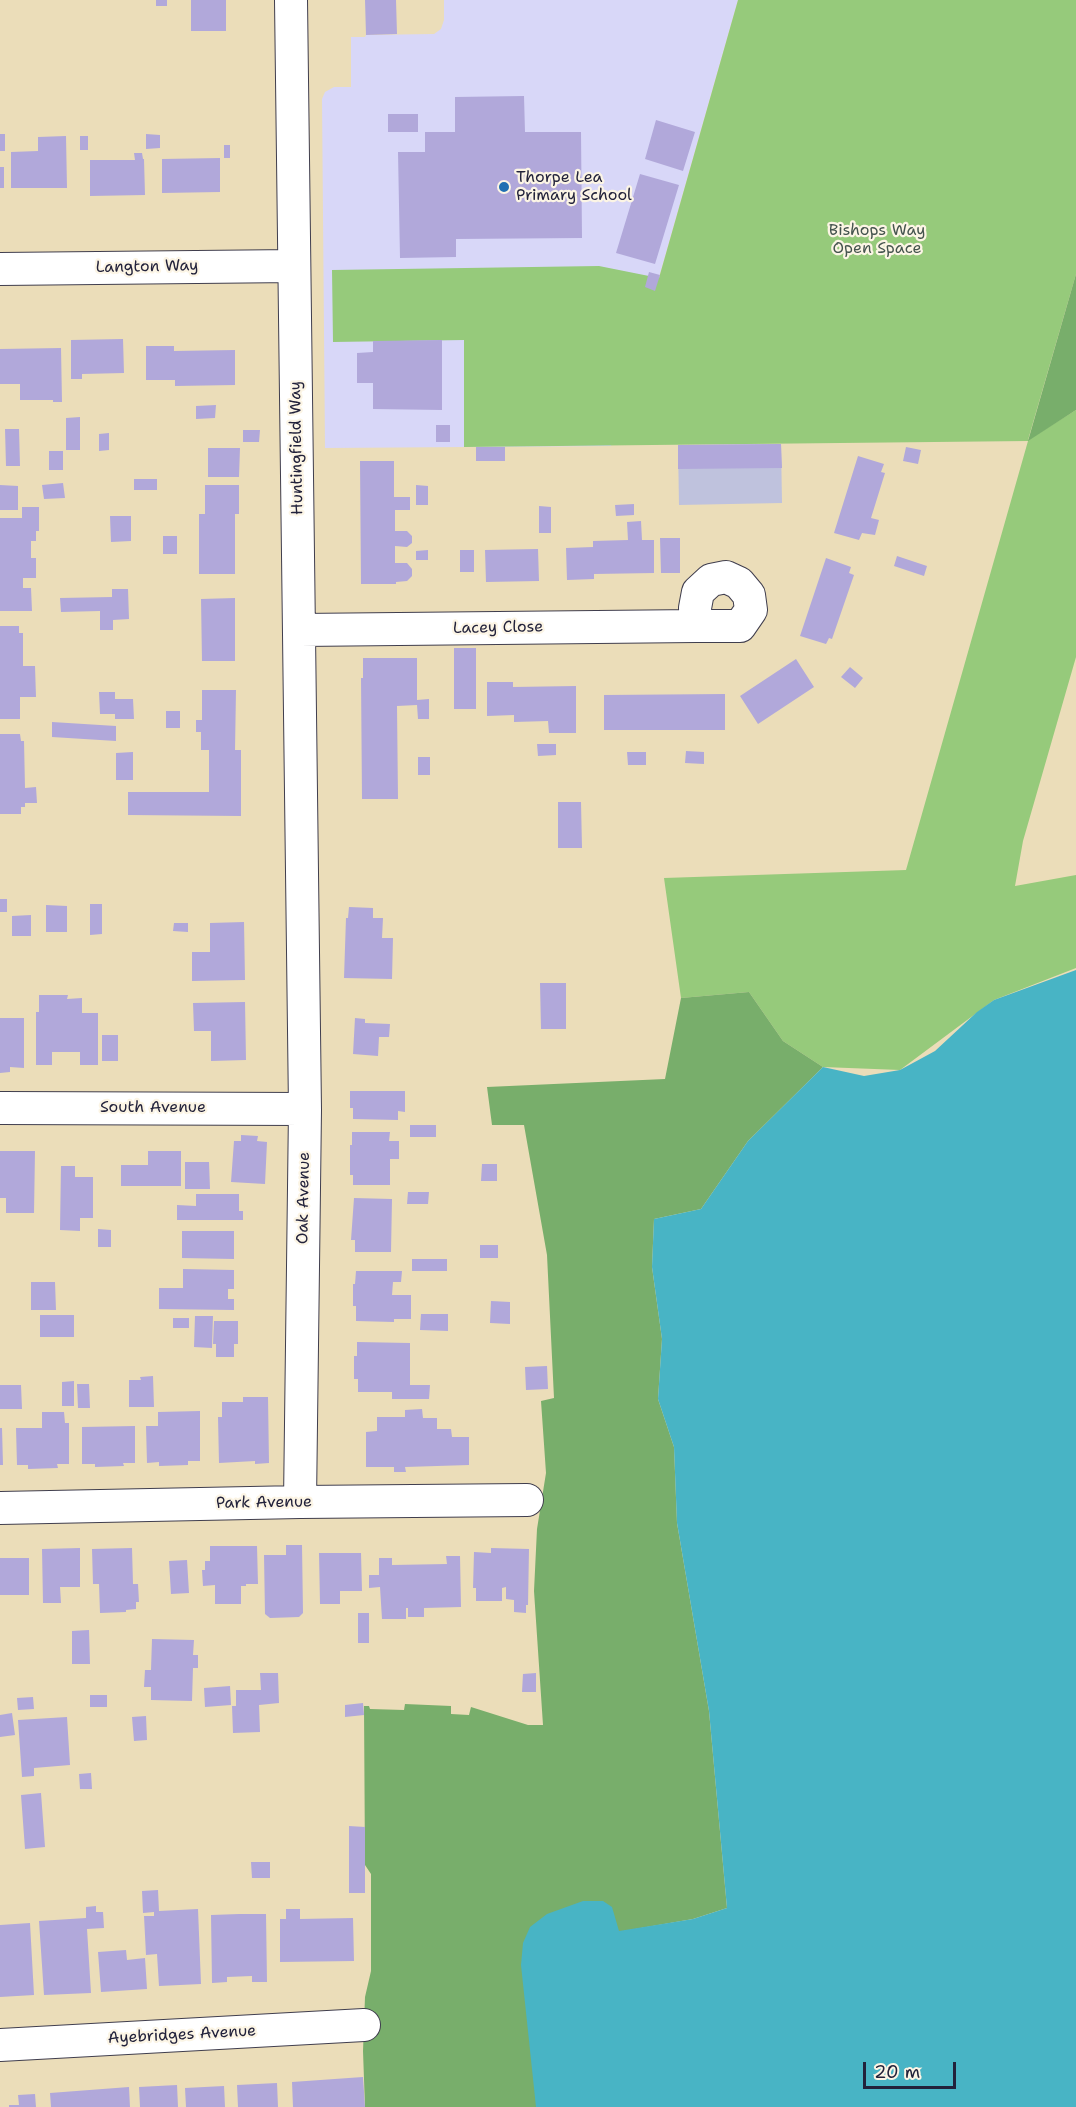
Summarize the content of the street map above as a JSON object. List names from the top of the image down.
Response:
{
  "streets": {
    "street": [
      "Langton Way",
      "Huntingfield Way",
      "Lacey Close",
      "South Avenue",
      "Oak Avenue",
      "Park Avenue",
      "Ayebridges Avenue"
    ]
  },
  "crossings": [
    ["Langton Way", "Huntingfield Way"],
    ["Huntingfield Way", "Lacey Close"],
    ["Huntingfield Way", "Oak Avenue"],
    ["South Avenue", "Oak Avenue"],
    ["Oak Avenue", "Park Avenue"]
  ],
  "parks": ["Bishops Way Open Space"],
  "places": ["Thorpe Lea Primary School"],
  "scale_bar": "20 m"
}
